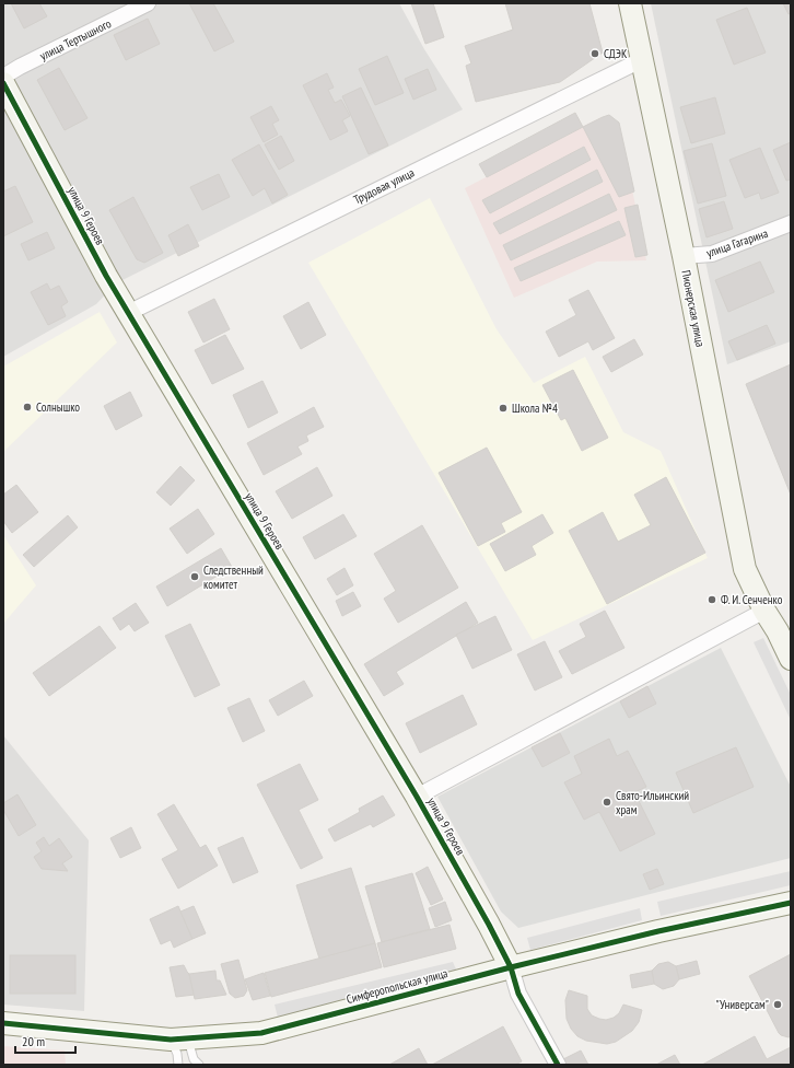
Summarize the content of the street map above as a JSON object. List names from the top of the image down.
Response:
{
  "streets": {
    "street": [
      "улица Тертышного",
      "Трудовая улица",
      "улица 9 Героев",
      "улица Гагарина",
      "Пионерская улица",
      "Симферопольская улица"
    ]
  },
  "crossings": [
    ["Трудовая улица", "улица 9 Героев"],
    ["Трудовая улица", "Пионерская улица"],
    ["улица 9 Героев", "Симферопольская улица"],
    ["улица Гагарина", "Пионерская улица"]
  ],
  "places": [
    "СДЭК",
    "Солнышко",
    "Школа №4",
    "Следственный комитет",
    "Ф. И. Сенченко",
    "Свято-Ильинский храм",
    "\"Универсам\""
  ],
  "scale_bar": "20 m"
}
